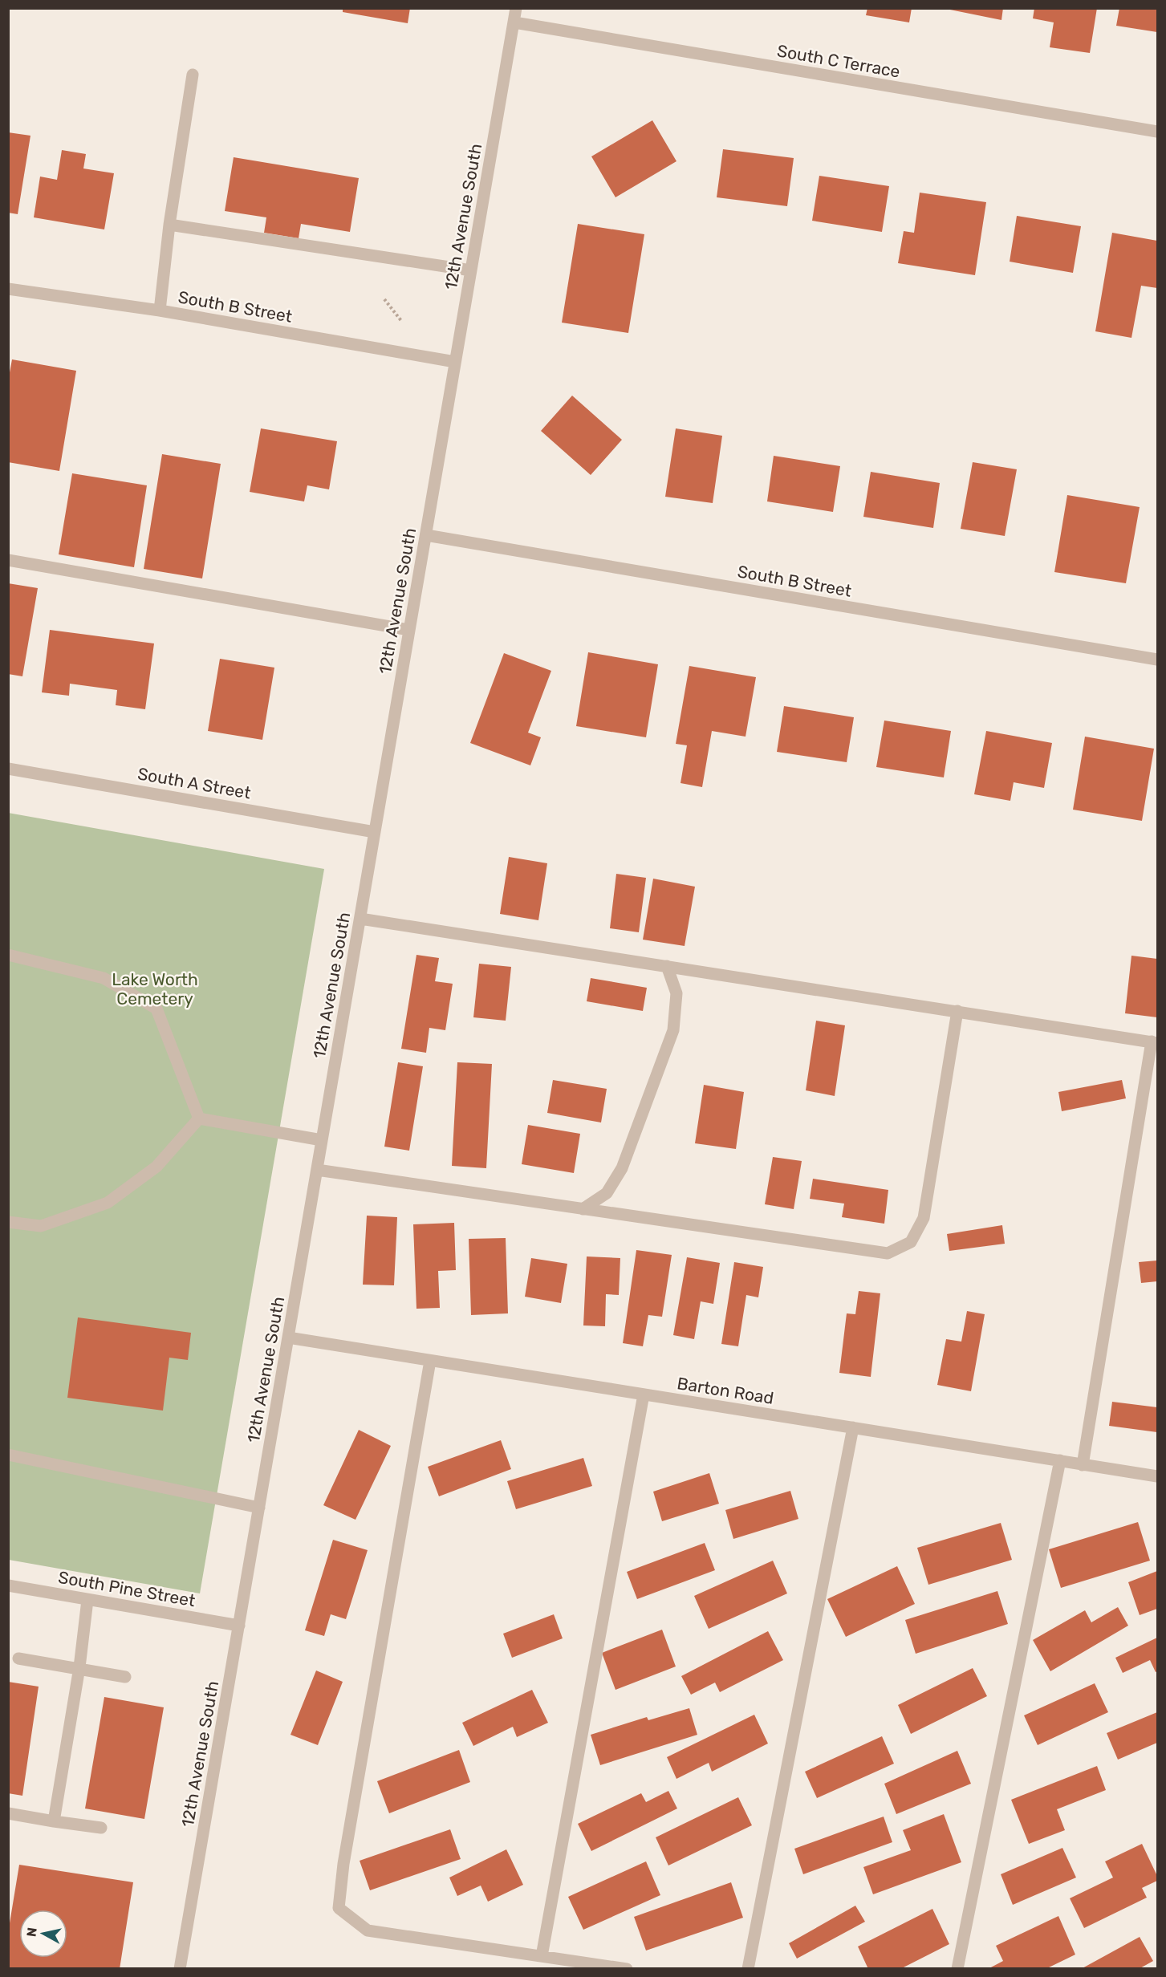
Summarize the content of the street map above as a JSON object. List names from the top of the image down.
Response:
{
  "streets": {
    "street": [
      "South C Terrace",
      "12th Avenue South",
      "South B Street",
      "South A Street",
      "Barton Road",
      "South Pine Street"
    ]
  },
  "crossings": [
    ["South C Terrace", "12th Avenue South"],
    ["12th Avenue South", "South B Street"],
    ["12th Avenue South", "South A Street"],
    ["12th Avenue South", "Barton Road"],
    ["12th Avenue South", "South Pine Street"]
  ],
  "parks": ["Lake Worth Cemetery"],
  "north": "left"
}
